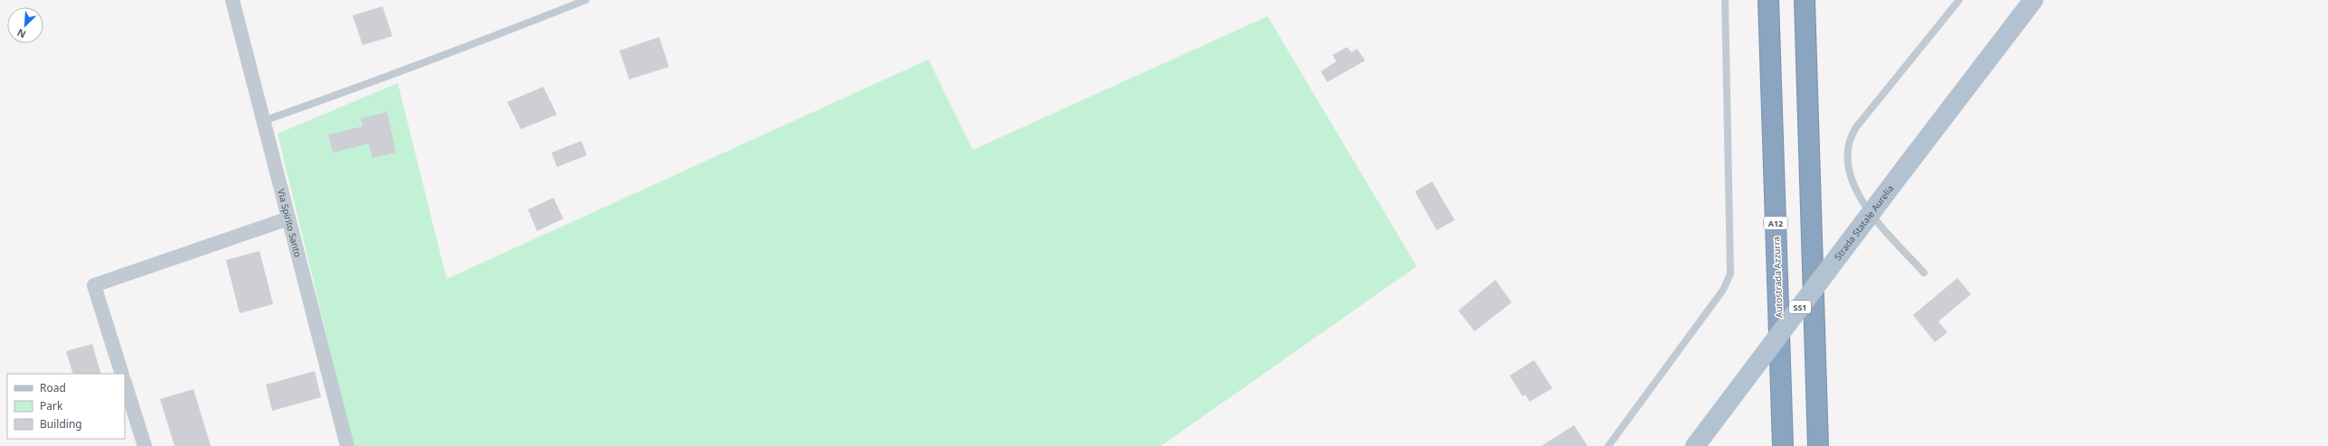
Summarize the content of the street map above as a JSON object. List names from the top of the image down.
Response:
{
  "streets": {
    "highway": ["A12", "Autostrada Azzurra"],
    "main road": ["Strada Statale Aurelia", "SS1"],
    "street": ["Via Spirito Santo"]
  },
  "legend": ["Road", "Park", "Building"],
  "north": "bottom left"
}
